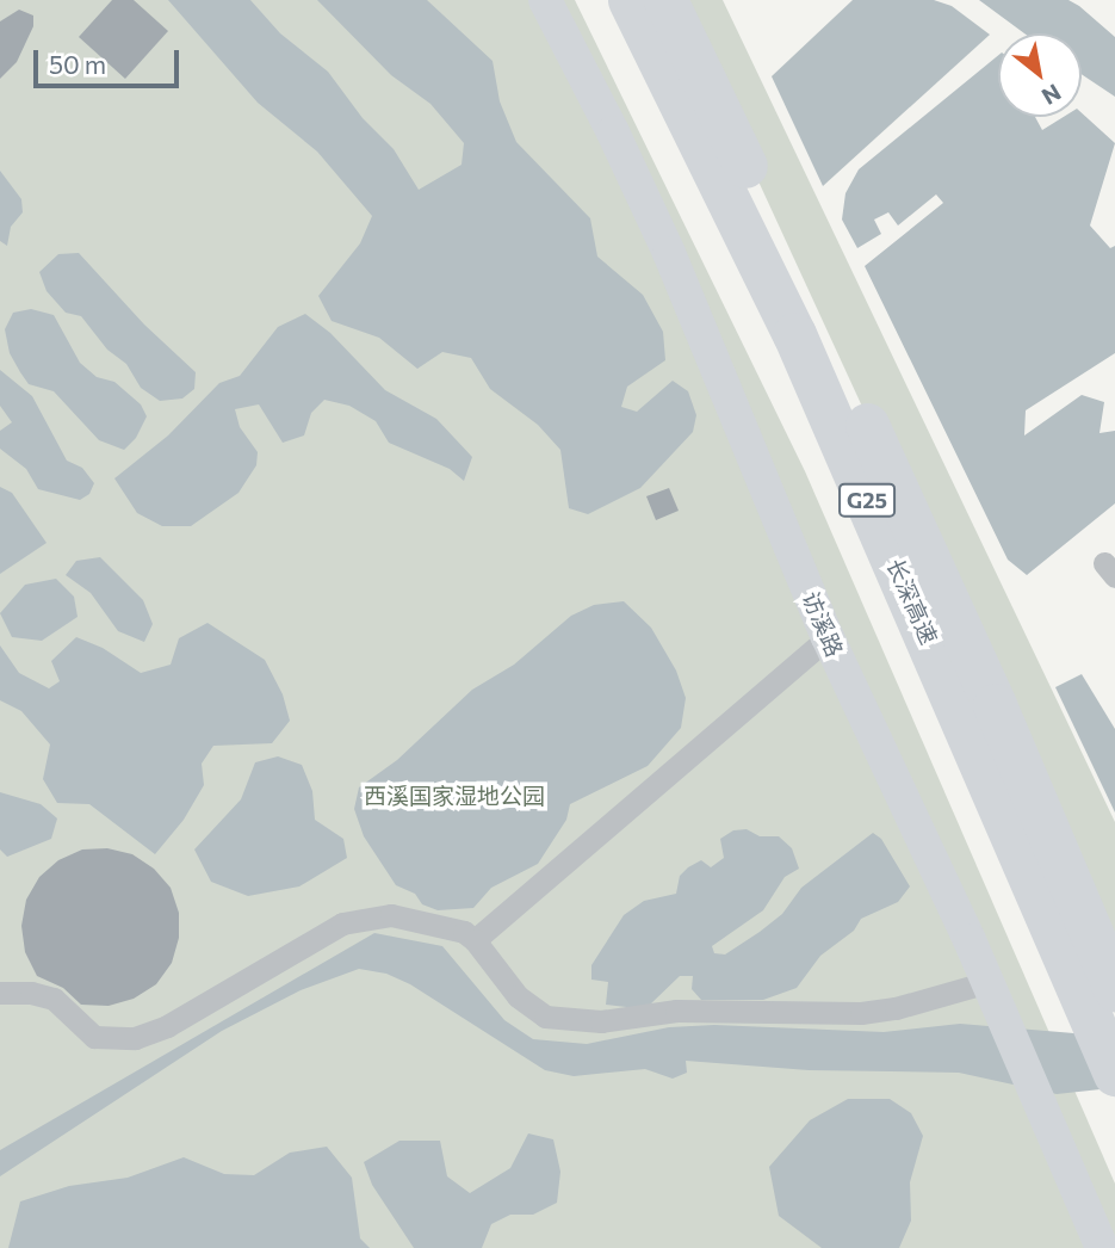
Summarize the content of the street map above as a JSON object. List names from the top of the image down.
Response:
{
  "streets": {
    "highway": ["G25", "长深高速"],
    "street": ["访溪路"]
  },
  "parks": ["西溪国家湿地公园"],
  "scale_bar": "50 m",
  "north": "bottom right"
}
